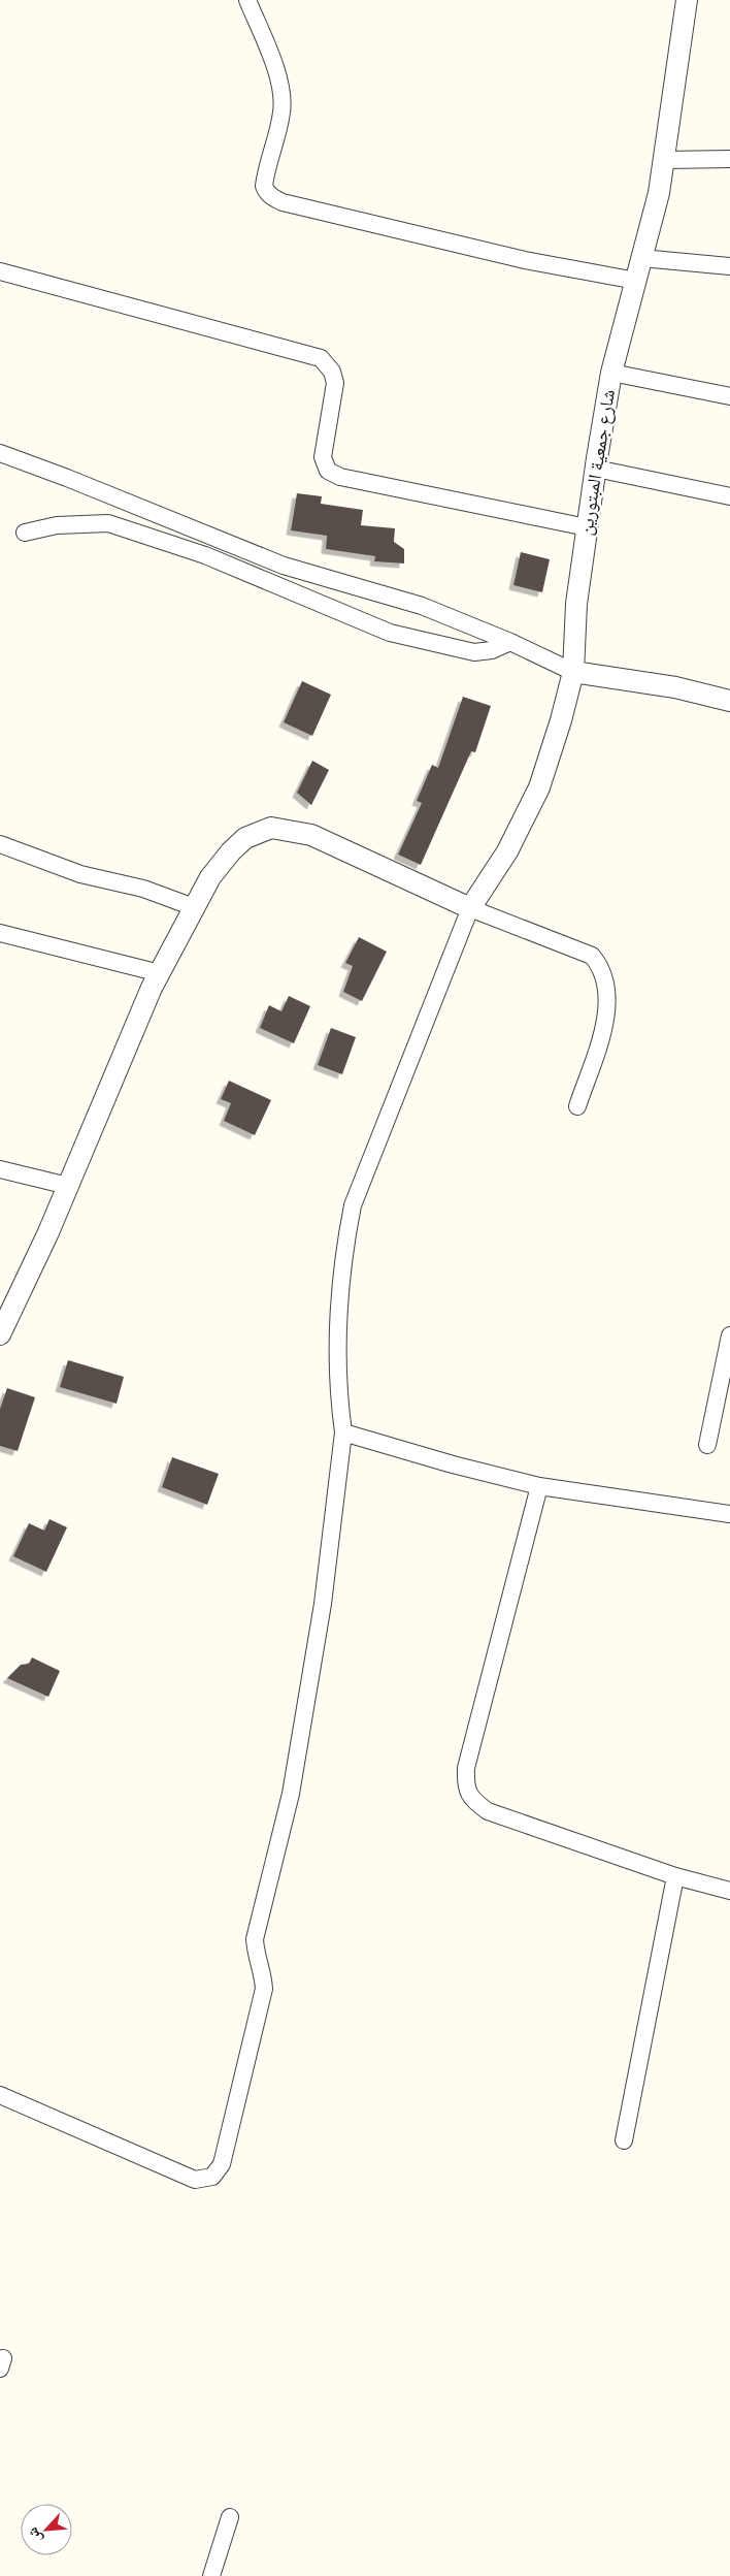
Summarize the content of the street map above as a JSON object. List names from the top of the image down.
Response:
{
  "streets": {
    "street": ["شارع جمعية المبتورين"]
  },
  "north": "bottom left"
}
